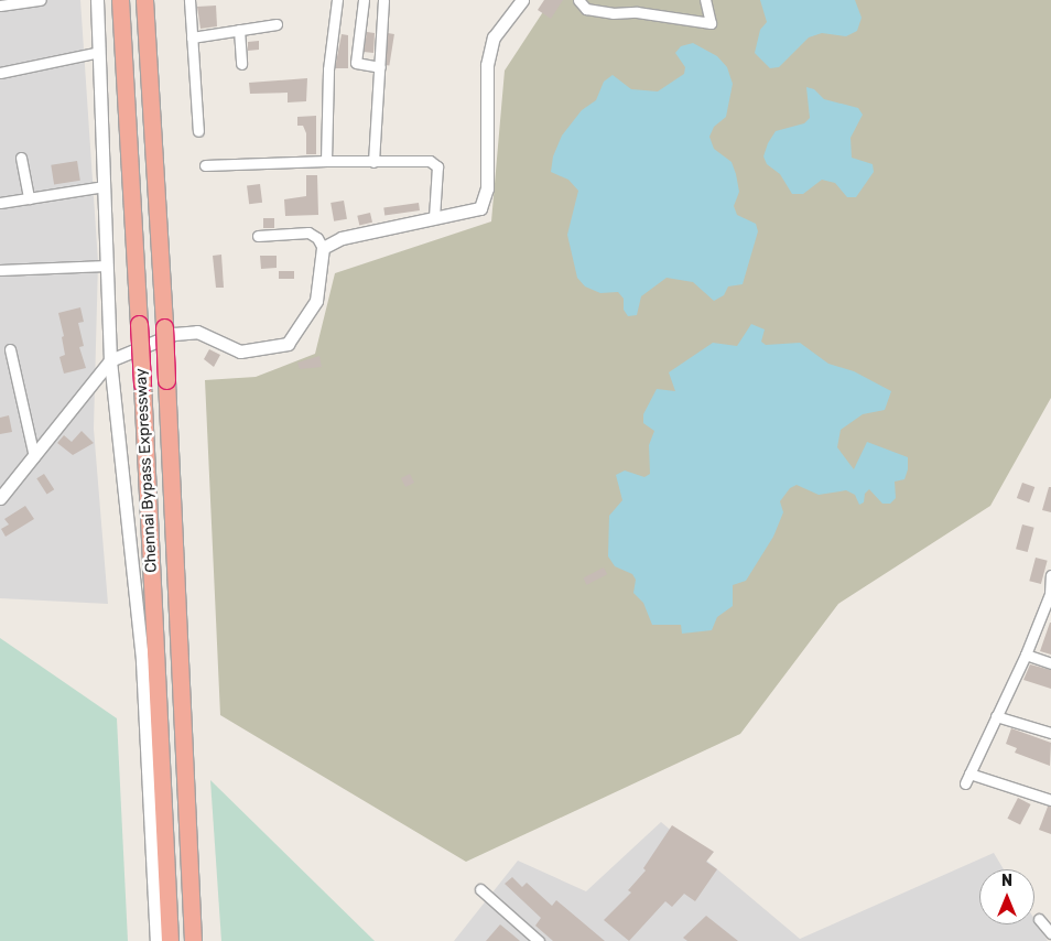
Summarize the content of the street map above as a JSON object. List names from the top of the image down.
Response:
{
  "streets": {
    "highway": ["Chennai Bypass Expressway"]
  },
  "north": "top"
}
